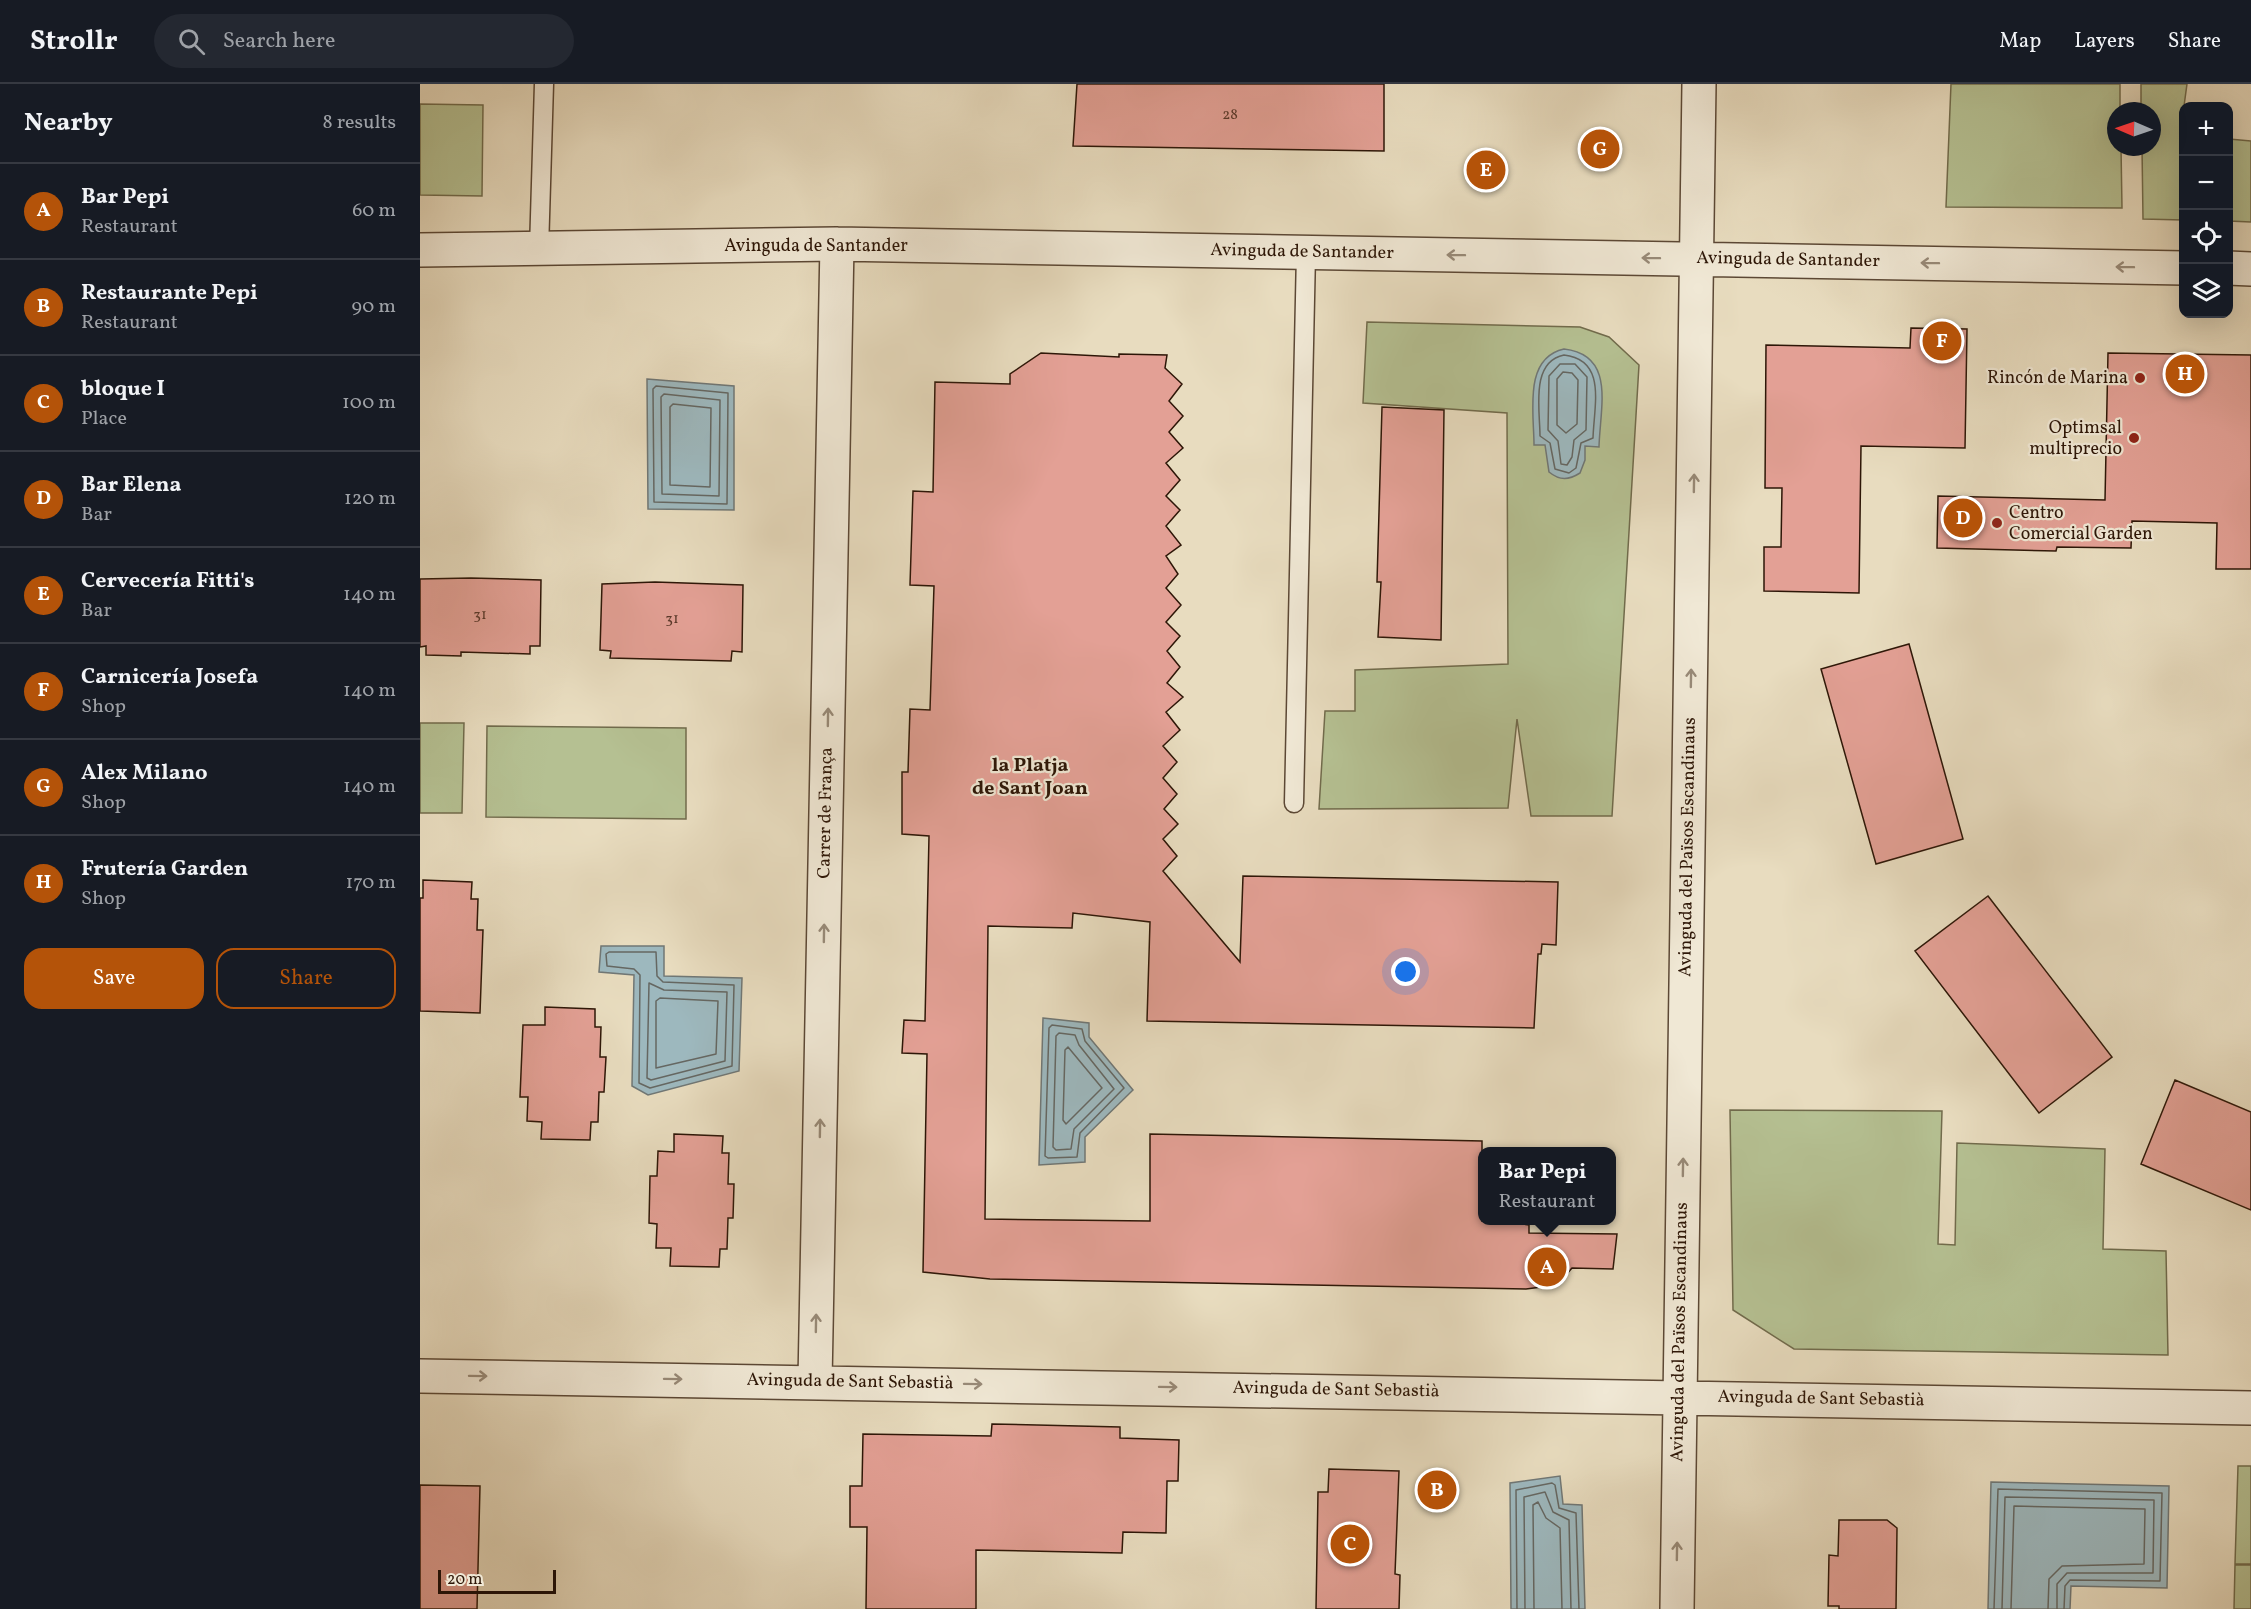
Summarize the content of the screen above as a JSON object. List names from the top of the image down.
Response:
{
  "streets": {
    "street": [
      "Avinguda de Santander",
      "Carrer de França",
      "Avinguda del Països Escandinaus",
      "Avinguda de Sant Sebastià"
    ]
  },
  "crossings": [
    ["Avinguda de Santander", "Carrer de França"],
    ["Avinguda de Santander", "Avinguda del Països Escandinaus"],
    ["Carrer de França", "Avinguda de Sant Sebastià"],
    ["Avinguda del Països Escandinaus", "Avinguda de Sant Sebastià"]
  ],
  "one_way": [
    "Avinguda de Santander",
    "Carrer de França",
    "Avinguda del Països Escandinaus",
    "Avinguda de Sant Sebastià"
  ],
  "districts": ["la Platja de Sant Joan"],
  "places": ["Rincón de Marina", "Optimsal multiprecio", "Centro Comercial Garden"],
  "house_numbers": ["28", "31", "31"],
  "scale_bar": "20 m",
  "north": "left",
  "page": {
    "header": "Strollr",
    "search": "Search here",
    "nav": ["Map", "Layers", "Share"],
    "heading": ["Nearby", "8 results"],
    "map_buttons": ["+", "−"],
    "pins": [
      "G",
      "E",
      "F",
      "H",
      "D",
      "A",
      "B",
      "C"
    ],
    "list": [
      {
        "mark": "A",
        "name": "Bar Pepi",
        "note": "Restaurant",
        "value": "60 m"
      },
      {
        "mark": "B",
        "name": "Restaurante Pepi",
        "note": "Restaurant",
        "value": "90 m"
      },
      {
        "mark": "C",
        "name": "bloque I",
        "note": "Place",
        "value": "100 m"
      },
      {
        "mark": "D",
        "name": "Bar Elena",
        "note": "Bar",
        "value": "120 m"
      },
      {
        "mark": "E",
        "name": "Cervecería Fitti's",
        "note": "Bar",
        "value": "140 m"
      },
      {
        "mark": "F",
        "name": "Carnicería Josefa",
        "note": "Shop",
        "value": "140 m"
      },
      {
        "mark": "G",
        "name": "Alex Milano",
        "note": "Shop",
        "value": "140 m"
      },
      {
        "mark": "H",
        "name": "Frutería Garden",
        "note": "Shop",
        "value": "170 m"
      }
    ],
    "buttons": ["Save", "Share"],
    "popup": ["Bar Pepi", "Restaurant"],
    "scale": "20 m"
  }
}
